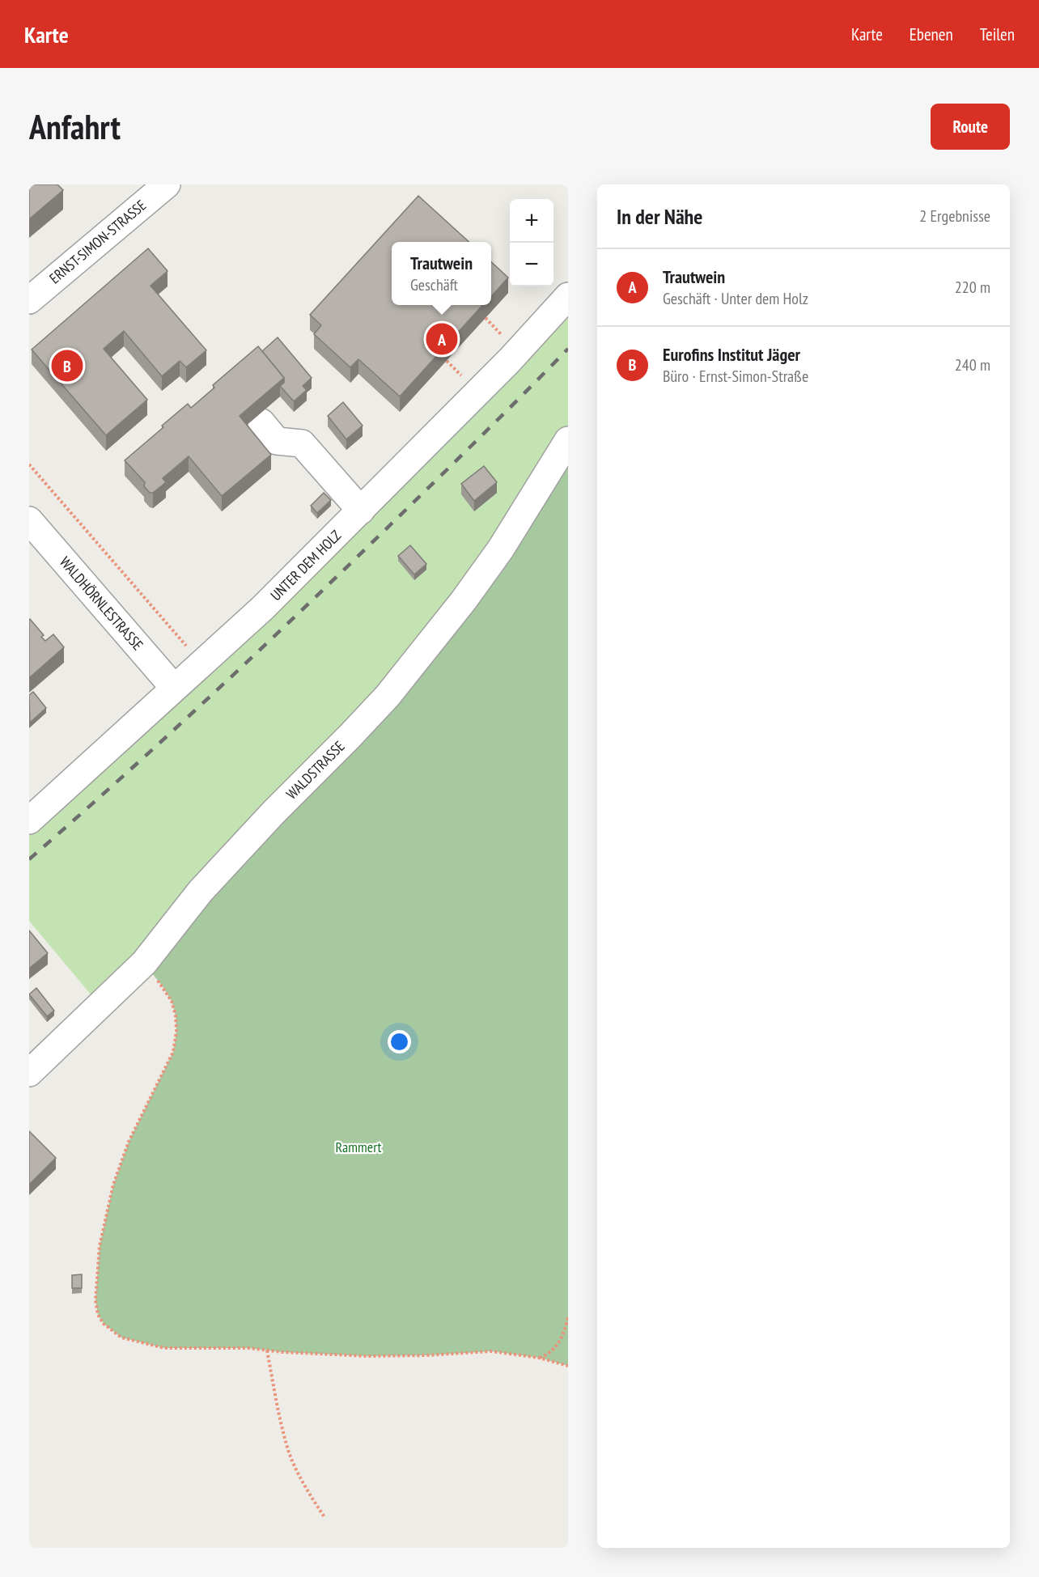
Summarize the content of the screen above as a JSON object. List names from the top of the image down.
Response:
{
  "streets": {
    "street": [
      "ERNST-SIMON-STRASSE",
      "UNTER DEM HOLZ",
      "WALDHÖRNLESTRASSE",
      "WALDSTRASSE"
    ]
  },
  "crossings": [
    ["UNTER DEM HOLZ", "WALDHÖRNLESTRASSE"]
  ],
  "parks": ["Rammert"],
  "page": {
    "header": "Karte",
    "nav": ["Karte", "Ebenen", "Teilen"],
    "buttons": "Route",
    "title": "Anfahrt",
    "heading": ["In der Nähe", "2 Ergebnisse"],
    "map_buttons": ["+", "−"],
    "popup": ["Trautwein", "Geschäft"],
    "list": [
      {
        "mark": "A",
        "name": "Trautwein",
        "note": "Geschäft · Unter dem Holz",
        "value": "220 m"
      },
      {
        "mark": "B",
        "name": "Eurofins Institut Jäger",
        "note": "Büro · Ernst-Simon-Straße",
        "value": "240 m"
      }
    ],
    "pins": ["A", "B"]
  }
}
